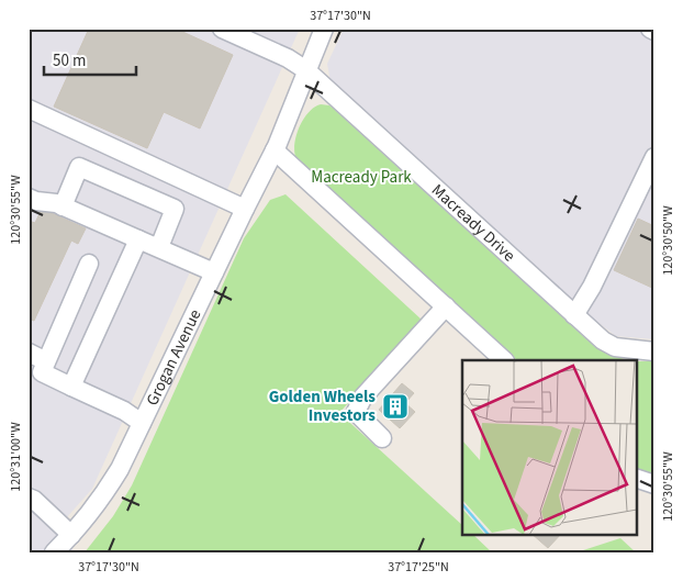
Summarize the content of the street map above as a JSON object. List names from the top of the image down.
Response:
{
  "streets": {
    "street": ["Macready Drive", "Grogan Avenue"]
  },
  "crossings": [
    ["Macready Drive", "Grogan Avenue"]
  ],
  "parks": ["Macready Park"],
  "places": {
    "building": ["Golden Wheels Investors"]
  },
  "scale_bar": "50 m",
  "coordinates": [
    "37°17'30\"N",
    "120°30'55\"W",
    "120°30'50\"W",
    "120°31'00\"W",
    "37°17'25\"N"
  ]
}
